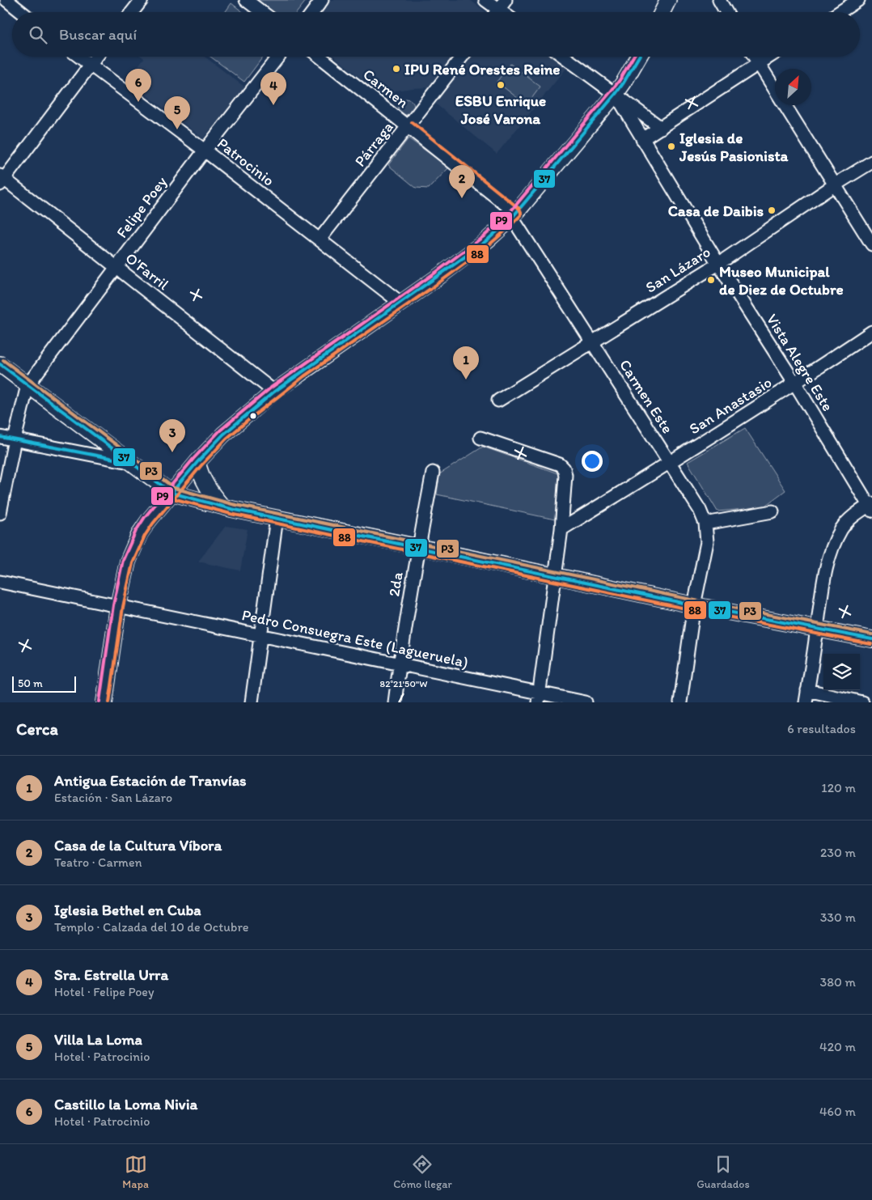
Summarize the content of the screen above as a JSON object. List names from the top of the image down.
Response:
{
  "streets": {
    "street": [
      "Carmen",
      "Párraga",
      "Patrocinio",
      "Felipe Poey",
      "San Lázaro",
      "O'Farril",
      "Vista Alegre Este",
      "Carmen Este",
      "San Anastasio",
      "2da",
      "Pedro Consuegra Este (Lagueruela)"
    ]
  },
  "crossings": [
    ["Carmen", "Párraga"],
    ["Carmen", "Carmen Este"],
    ["Párraga", "Patrocinio"],
    ["Patrocinio", "Felipe Poey"],
    ["Felipe Poey", "O'Farril"],
    ["San Lázaro", "Vista Alegre Este"],
    ["San Lázaro", "Carmen Este"],
    ["Vista Alegre Este", "San Anastasio"],
    ["Carmen Este", "San Anastasio"],
    ["2da", "Pedro Consuegra Este (Lagueruela)"]
  ],
  "places": [
    "IPU René Orestes Reine",
    "ESBU Enrique José Varona",
    "Iglesia de Jesús Pasionista",
    "Casa de Daibis",
    "Museo Municipal de Diez de Octubre"
  ],
  "lines": [
    "transit line 37",
    "transit line P9",
    "transit line 88",
    "transit line P3"
  ],
  "scale_bar": "50 m",
  "north": "top right",
  "page": {
    "search": "Buscar aquí",
    "pins": [
      "6",
      "4",
      "5",
      "2",
      "1",
      "3"
    ],
    "scale": "50 m",
    "heading": ["Cerca", "6 resultados"],
    "list": [
      {
        "mark": "1",
        "name": "Antigua Estación de Tranvías",
        "note": "Estación · San Lázaro",
        "value": "120 m"
      },
      {
        "mark": "2",
        "name": "Casa de la Cultura Víbora",
        "note": "Teatro · Carmen",
        "value": "230 m"
      },
      {
        "mark": "3",
        "name": "Iglesia Bethel en Cuba",
        "note": "Templo · Calzada del 10 de Octubre",
        "value": "330 m"
      },
      {
        "mark": "4",
        "name": "Sra. Estrella Urra",
        "note": "Hotel · Felipe Poey",
        "value": "380 m"
      },
      {
        "mark": "5",
        "name": "Villa La Loma",
        "note": "Hotel · Patrocinio",
        "value": "420 m"
      },
      {
        "mark": "6",
        "name": "Castillo la Loma Nivia",
        "note": "Hotel · Patrocinio",
        "value": "460 m"
      }
    ],
    "nav": ["Mapa", "Cómo llegar", "Guardados"]
  },
  "coordinates": ["82°21'50\"W"]
}
